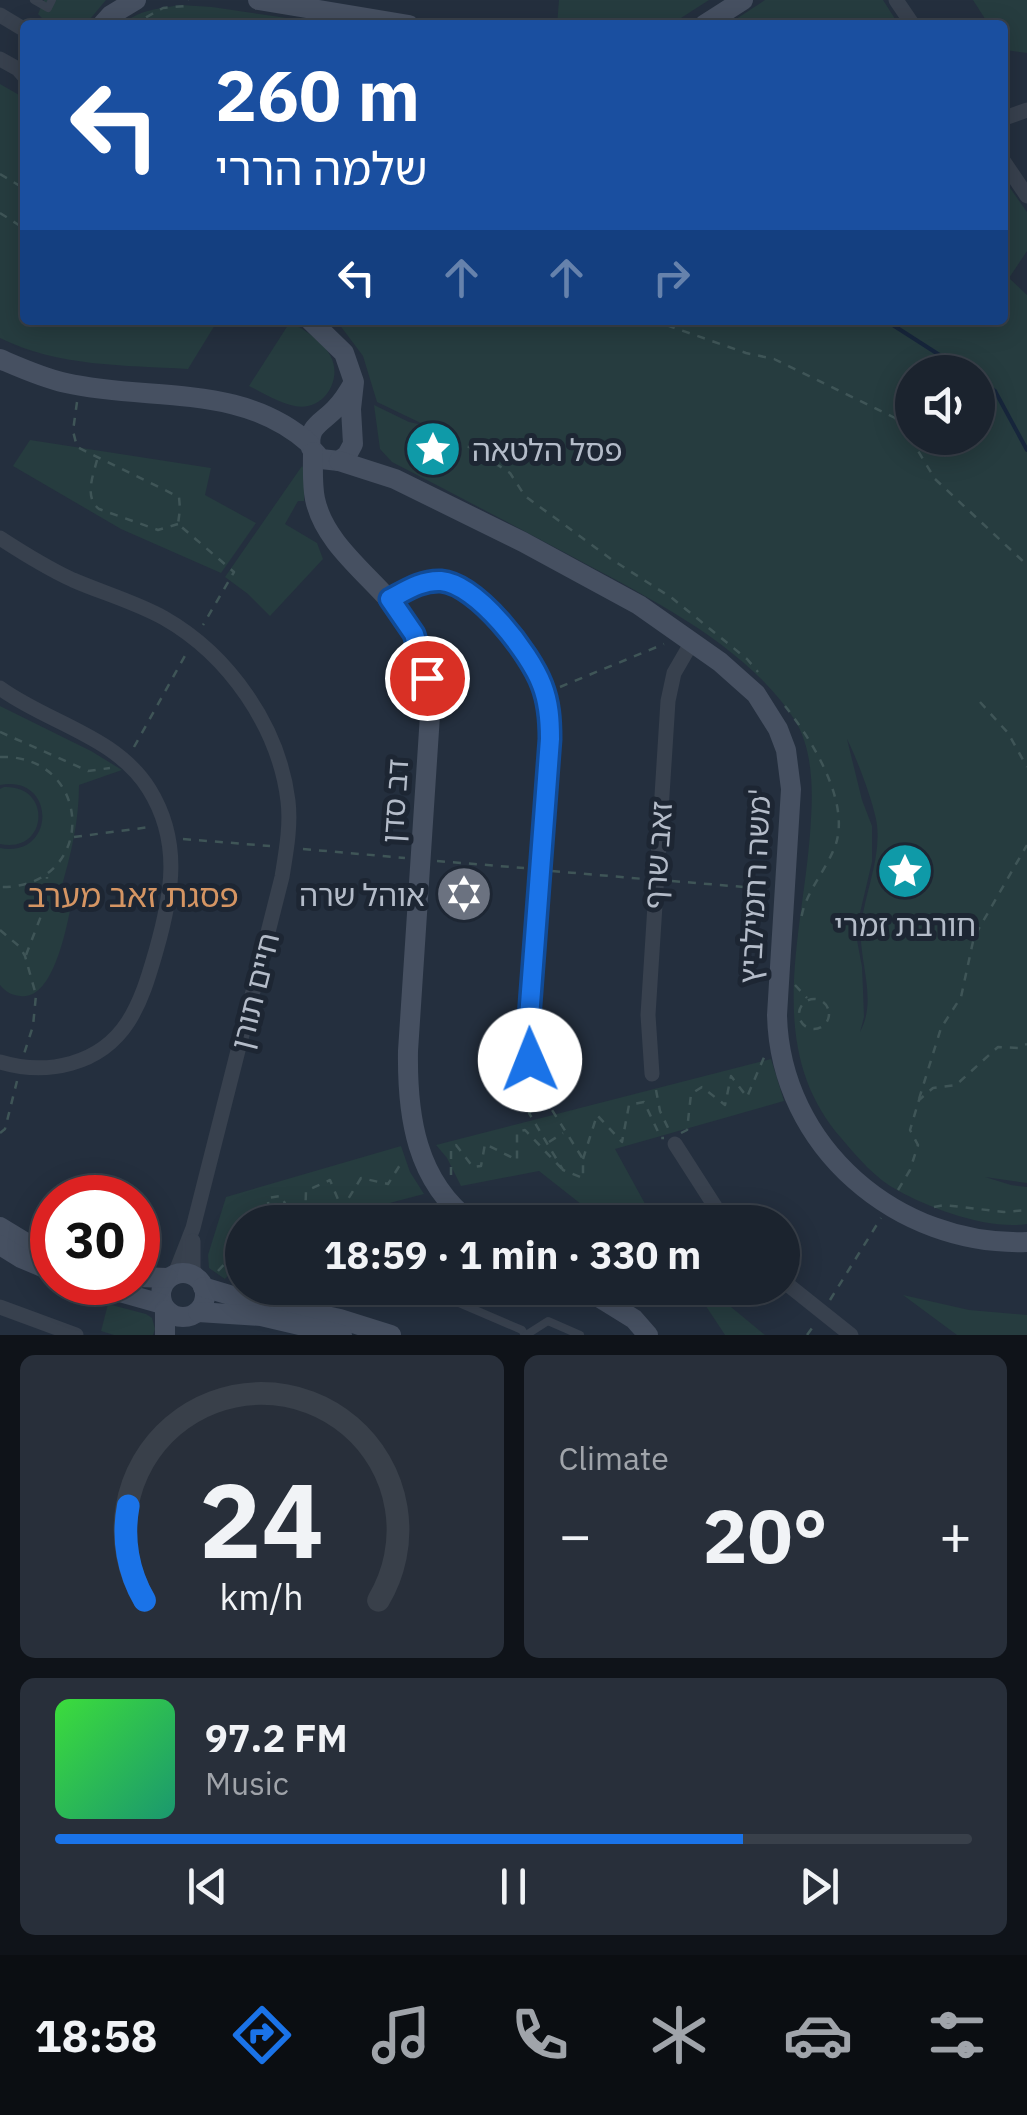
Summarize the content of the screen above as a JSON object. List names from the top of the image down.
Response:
{
  "streets": {
    "street": [
      "דב סדן",
      "זאב שרף",
      "משה רחמילביץ'",
      "חיים תורן"
    ]
  },
  "crossings": [
    ["זאב שרף", "משה רחמילביץ'"]
  ],
  "districts": ["פסגת זאב מערב"],
  "places": {
    "place": ["פסל הלטאה", "חורבת זמרי"],
    "synagogue": ["אוהל שרה"]
  },
  "page": {
    "turn": ["260 m", "שלמה הררי"],
    "limit": "30",
    "trip": "18:59 · 1 min · 330 m",
    "tile": "Climate",
    "heat": ["−", "20°", "+"],
    "song": ["97.2 FM", "Music"],
    "tabs": "18:58",
    "gauge": ["24", "km/h"]
  }
}
